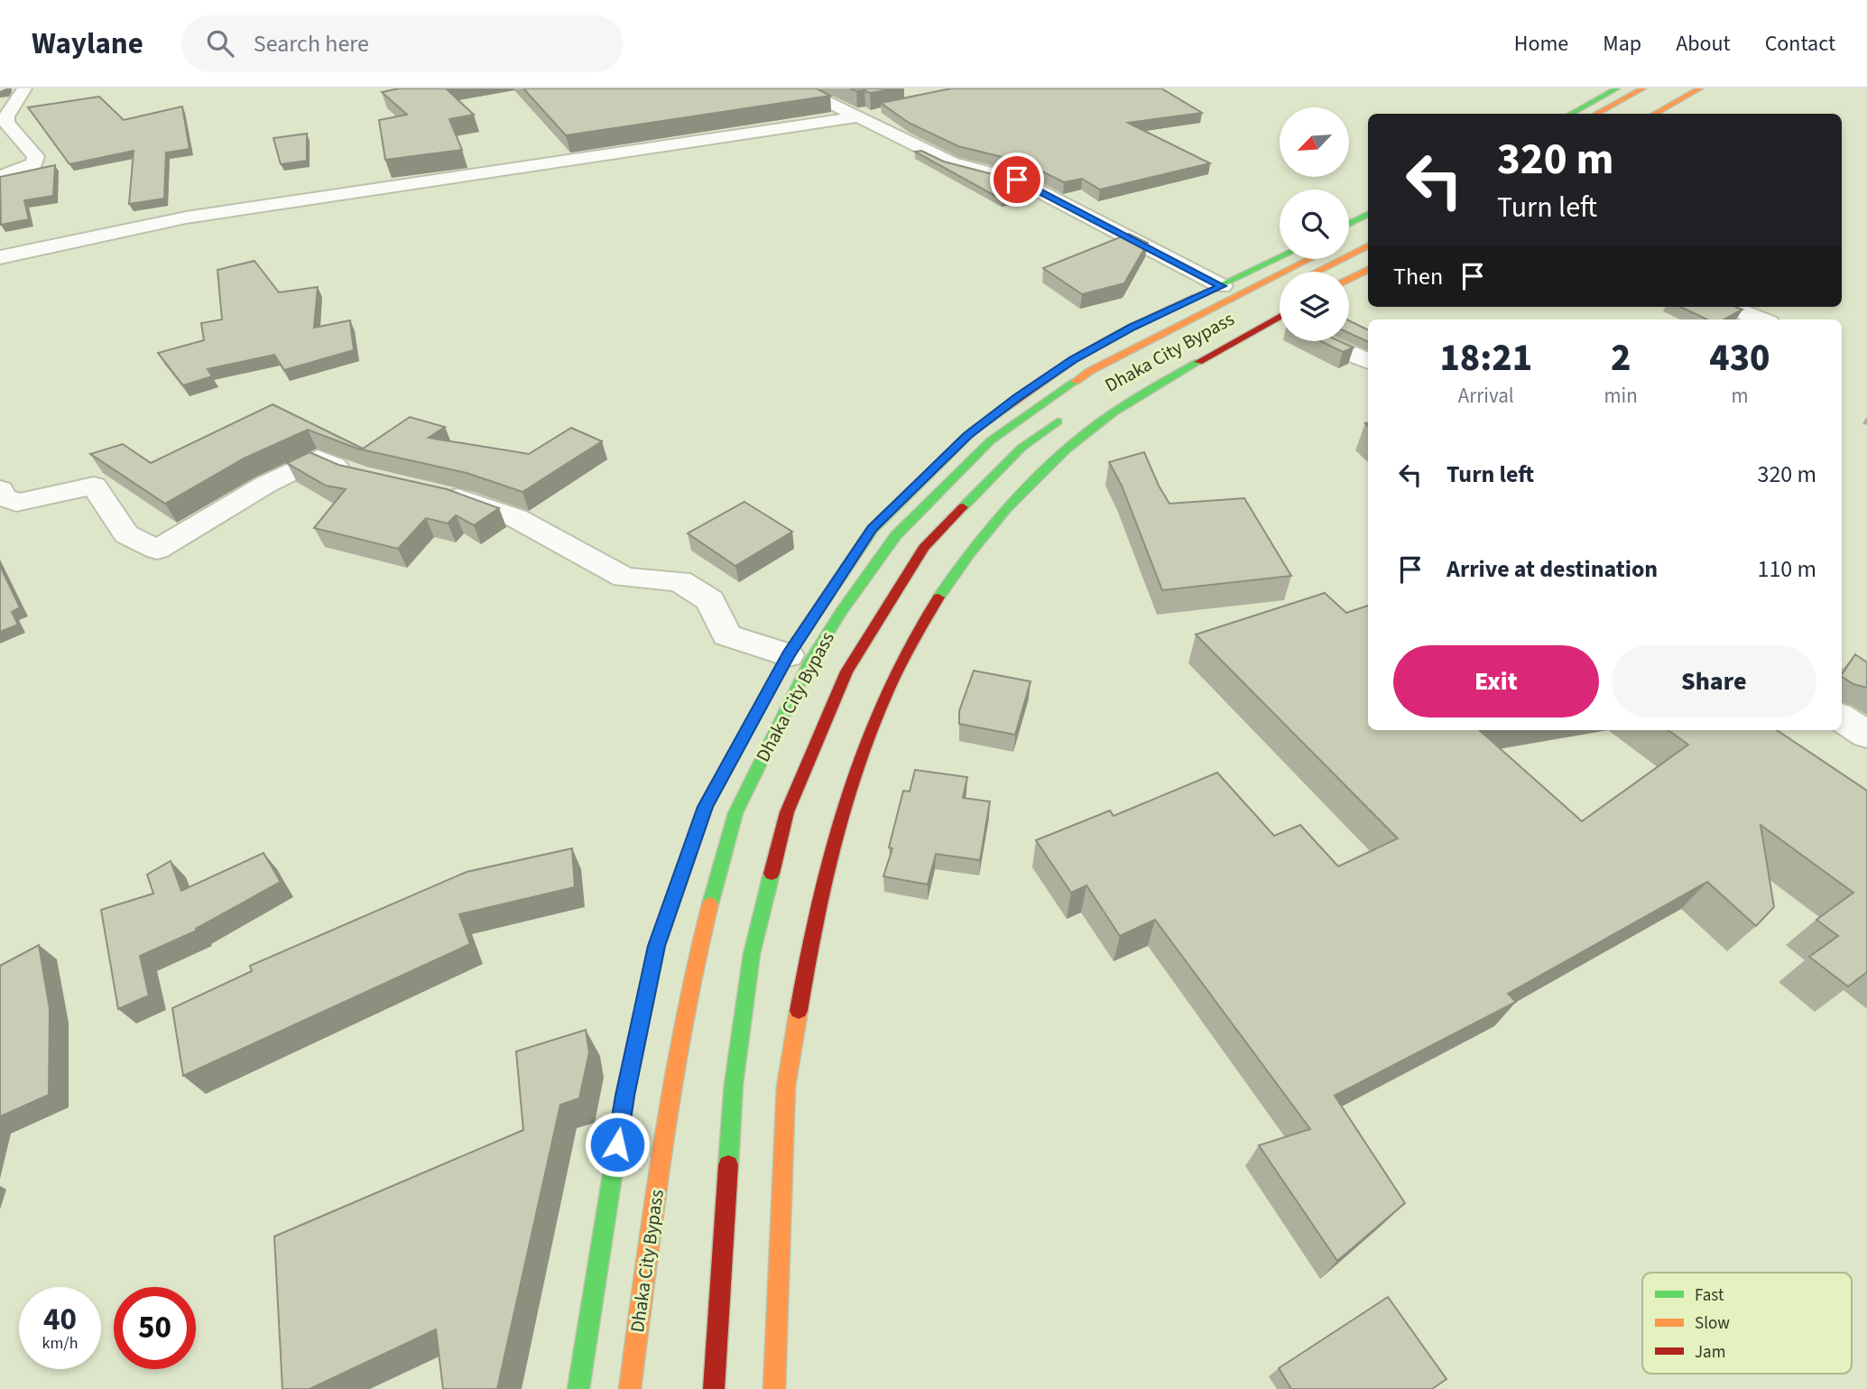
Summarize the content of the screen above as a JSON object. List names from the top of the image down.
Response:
{
  "streets": {
    "main road": ["Dhaka City Bypass"]
  },
  "legend": ["Fast", "Slow", "Jam"],
  "north": "bottom left",
  "page": {
    "header": "Waylane",
    "search": "Search here",
    "nav": [
      "Home",
      "Map",
      "About",
      "Contact"
    ],
    "turn": ["320 m", "Turn left"],
    "then": "Then",
    "eta": [
      "18:21",
      "Arrival",
      "2",
      "min",
      "430",
      "m"
    ],
    "list": [
      {
        "name": "Turn left",
        "value": "320 m"
      },
      {
        "name": "Arrive at destination",
        "value": "110 m"
      }
    ],
    "buttons": ["Exit", "Share"],
    "speed": "40 km/h",
    "limit": "50"
  }
}
